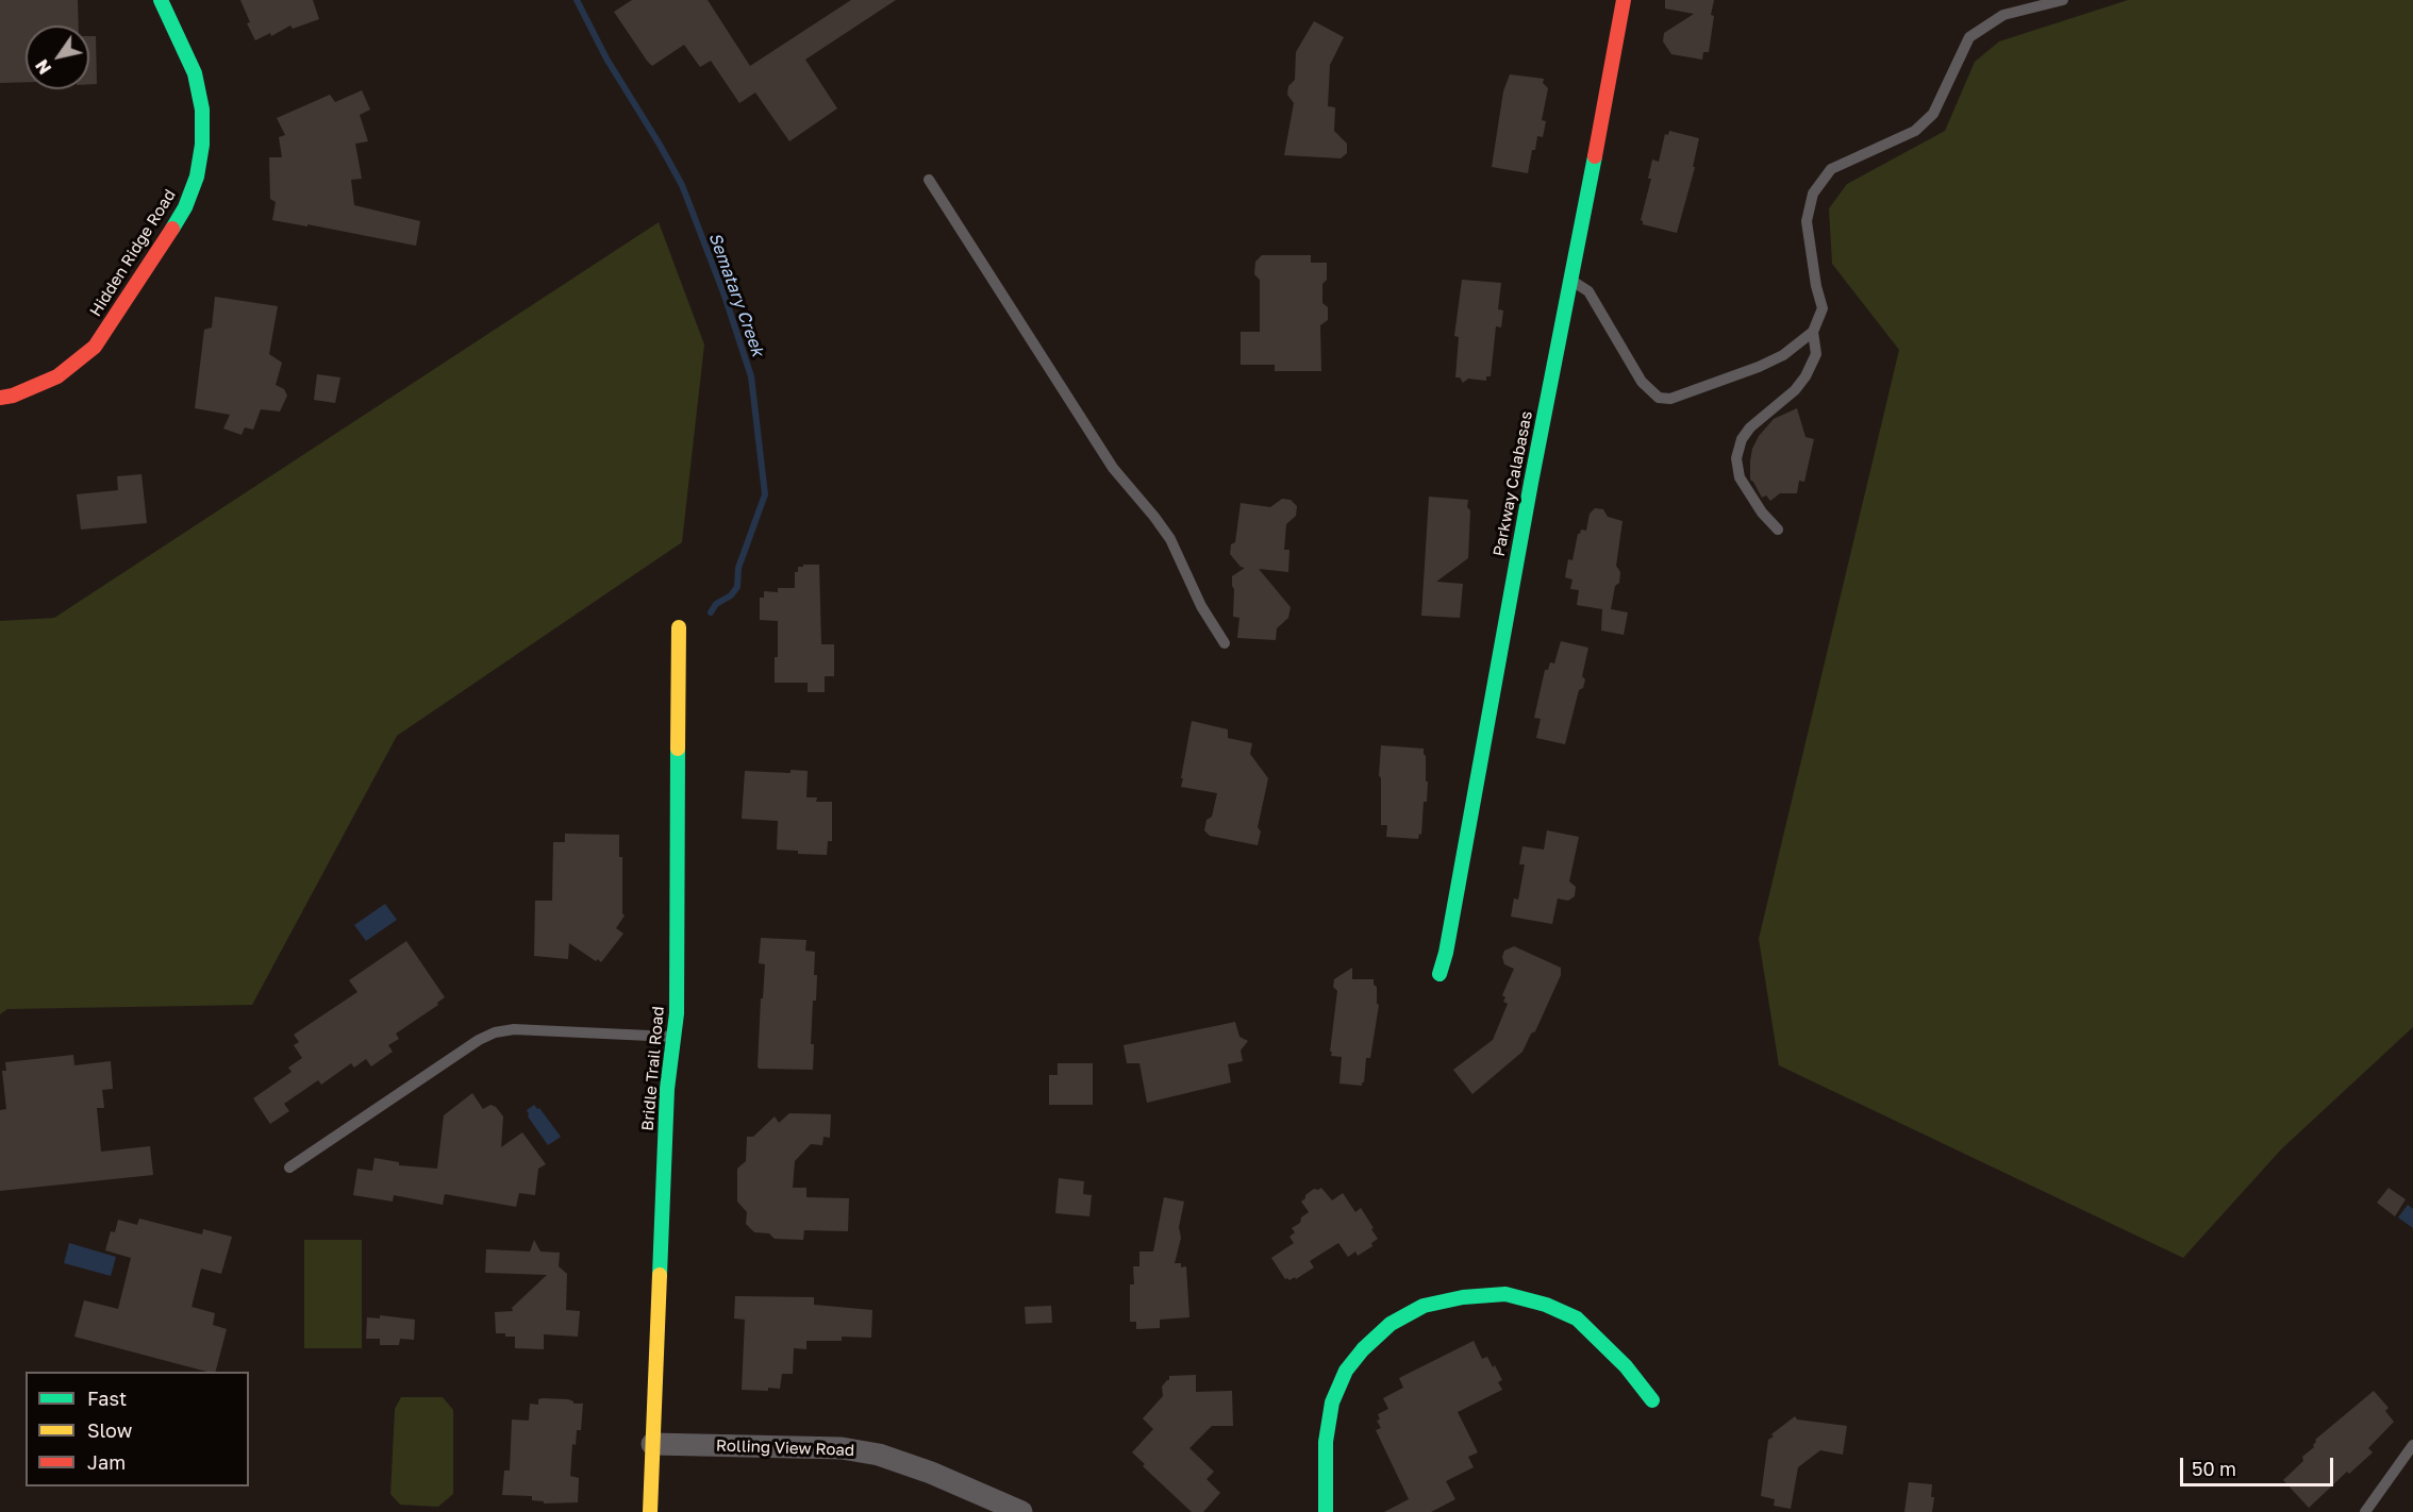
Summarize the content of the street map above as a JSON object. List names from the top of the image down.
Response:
{
  "streets": {
    "street": [
      "Hidden Ridge Road",
      "Parkway Calabasas",
      "Bridle Trail Road",
      "Rolling View Road"
    ]
  },
  "crossings": [
    ["Bridle Trail Road", "Rolling View Road"]
  ],
  "water": ["Sematary Creek"],
  "legend": ["Fast", "Slow", "Jam"],
  "scale_bar": "50 m",
  "north": "bottom left"
}
